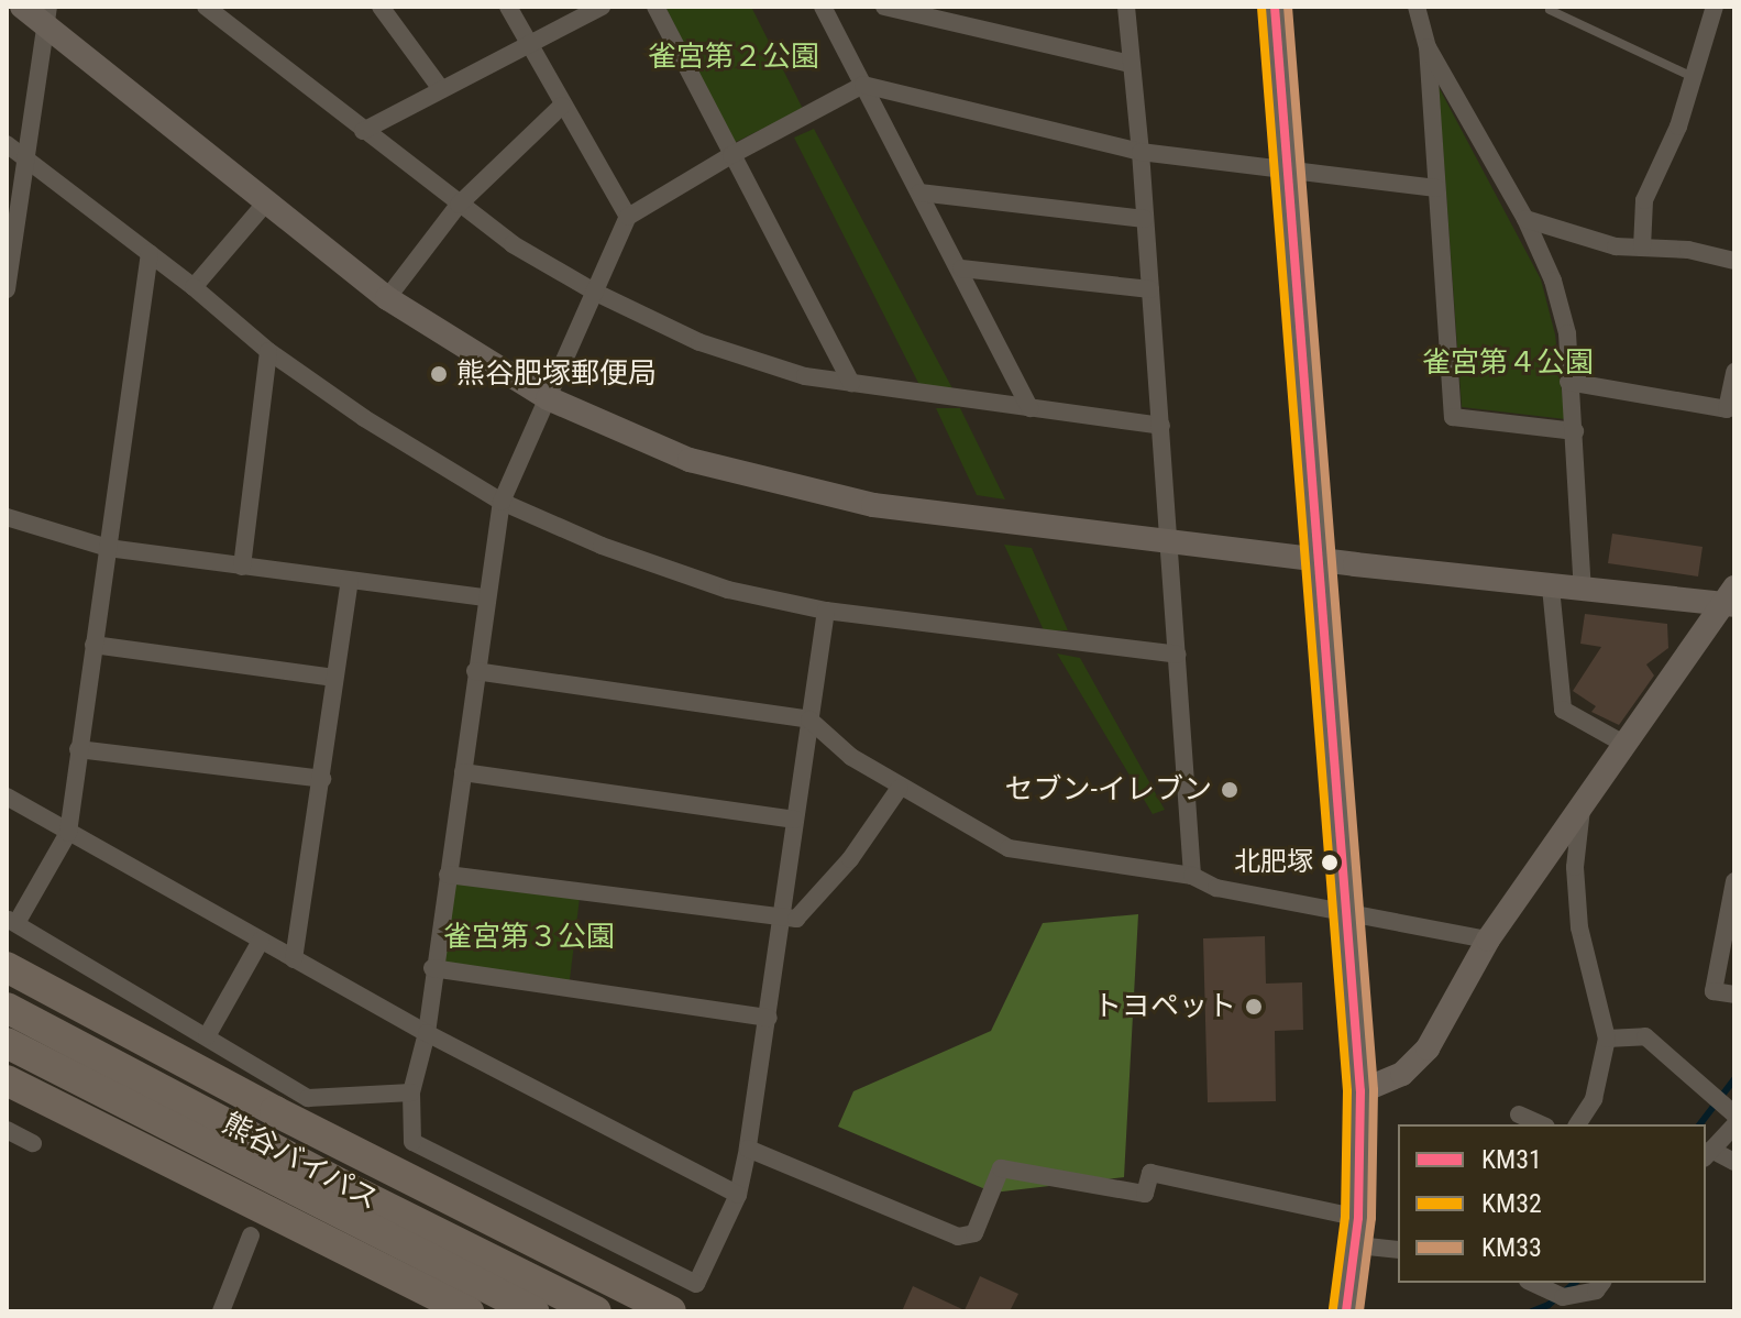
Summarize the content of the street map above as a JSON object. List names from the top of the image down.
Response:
{
  "streets": {
    "highway": ["熊谷バイパス"]
  },
  "parks": ["雀宮第２公園", "雀宮第４公園", "雀宮第３公園"],
  "places": [
    "熊谷肥塚郵便局",
    "セブン-イレブン",
    "北肥塚",
    "トヨペット"
  ],
  "lines": ["transit line KM31", "transit line KM33", "transit line KM32"],
  "legend": ["KM31", "KM32", "KM33"]
}
